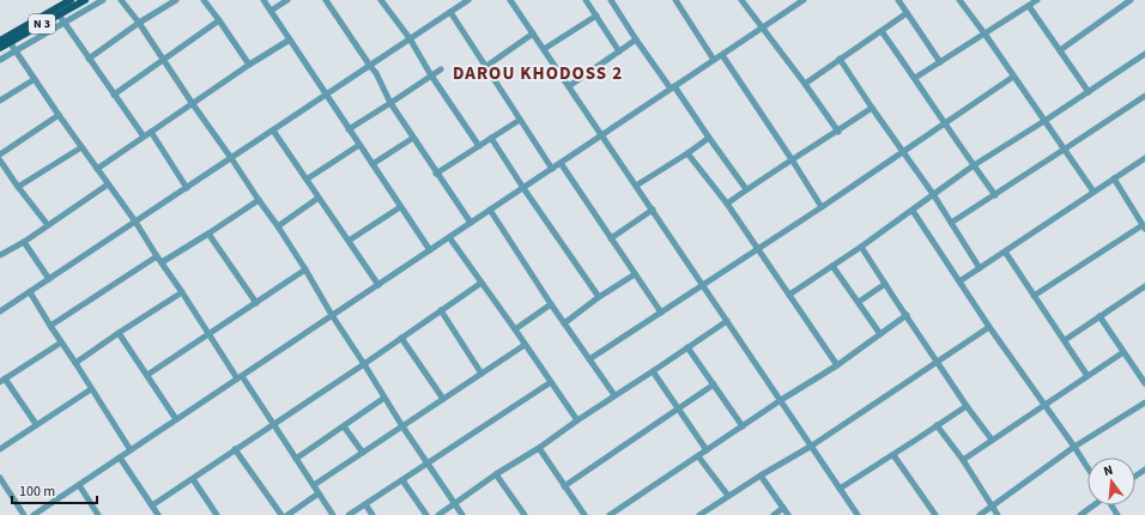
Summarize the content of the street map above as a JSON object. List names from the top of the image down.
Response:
{
  "streets": {
    "main road": ["N 3"]
  },
  "districts": ["DAROU KHODOSS 2"],
  "scale_bar": "100 m",
  "north": "top"
}
